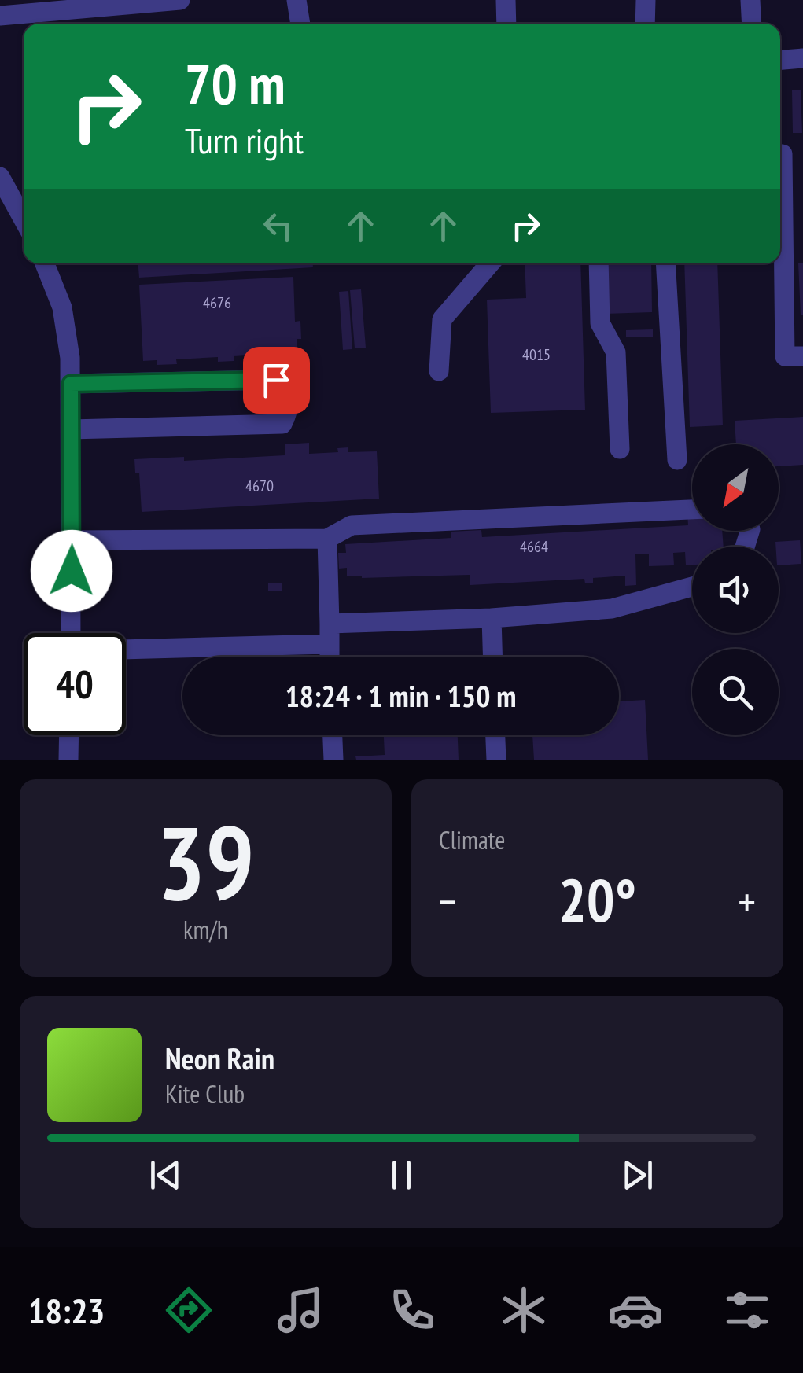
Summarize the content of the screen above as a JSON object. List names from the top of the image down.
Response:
{
  "house_numbers": [
    "4676",
    "4015",
    "4670",
    "4664"
  ],
  "north": "bottom left",
  "page": {
    "turn": ["70 m", "Turn right"],
    "limit": "40",
    "trip": "18:24 · 1 min · 150 m",
    "tile": [
      ["39", "km/h"],
      "Climate"
    ],
    "heat": ["−", "20°", "+"],
    "song": ["Neon Rain", "Kite Club"],
    "tabs": "18:23"
  }
}
